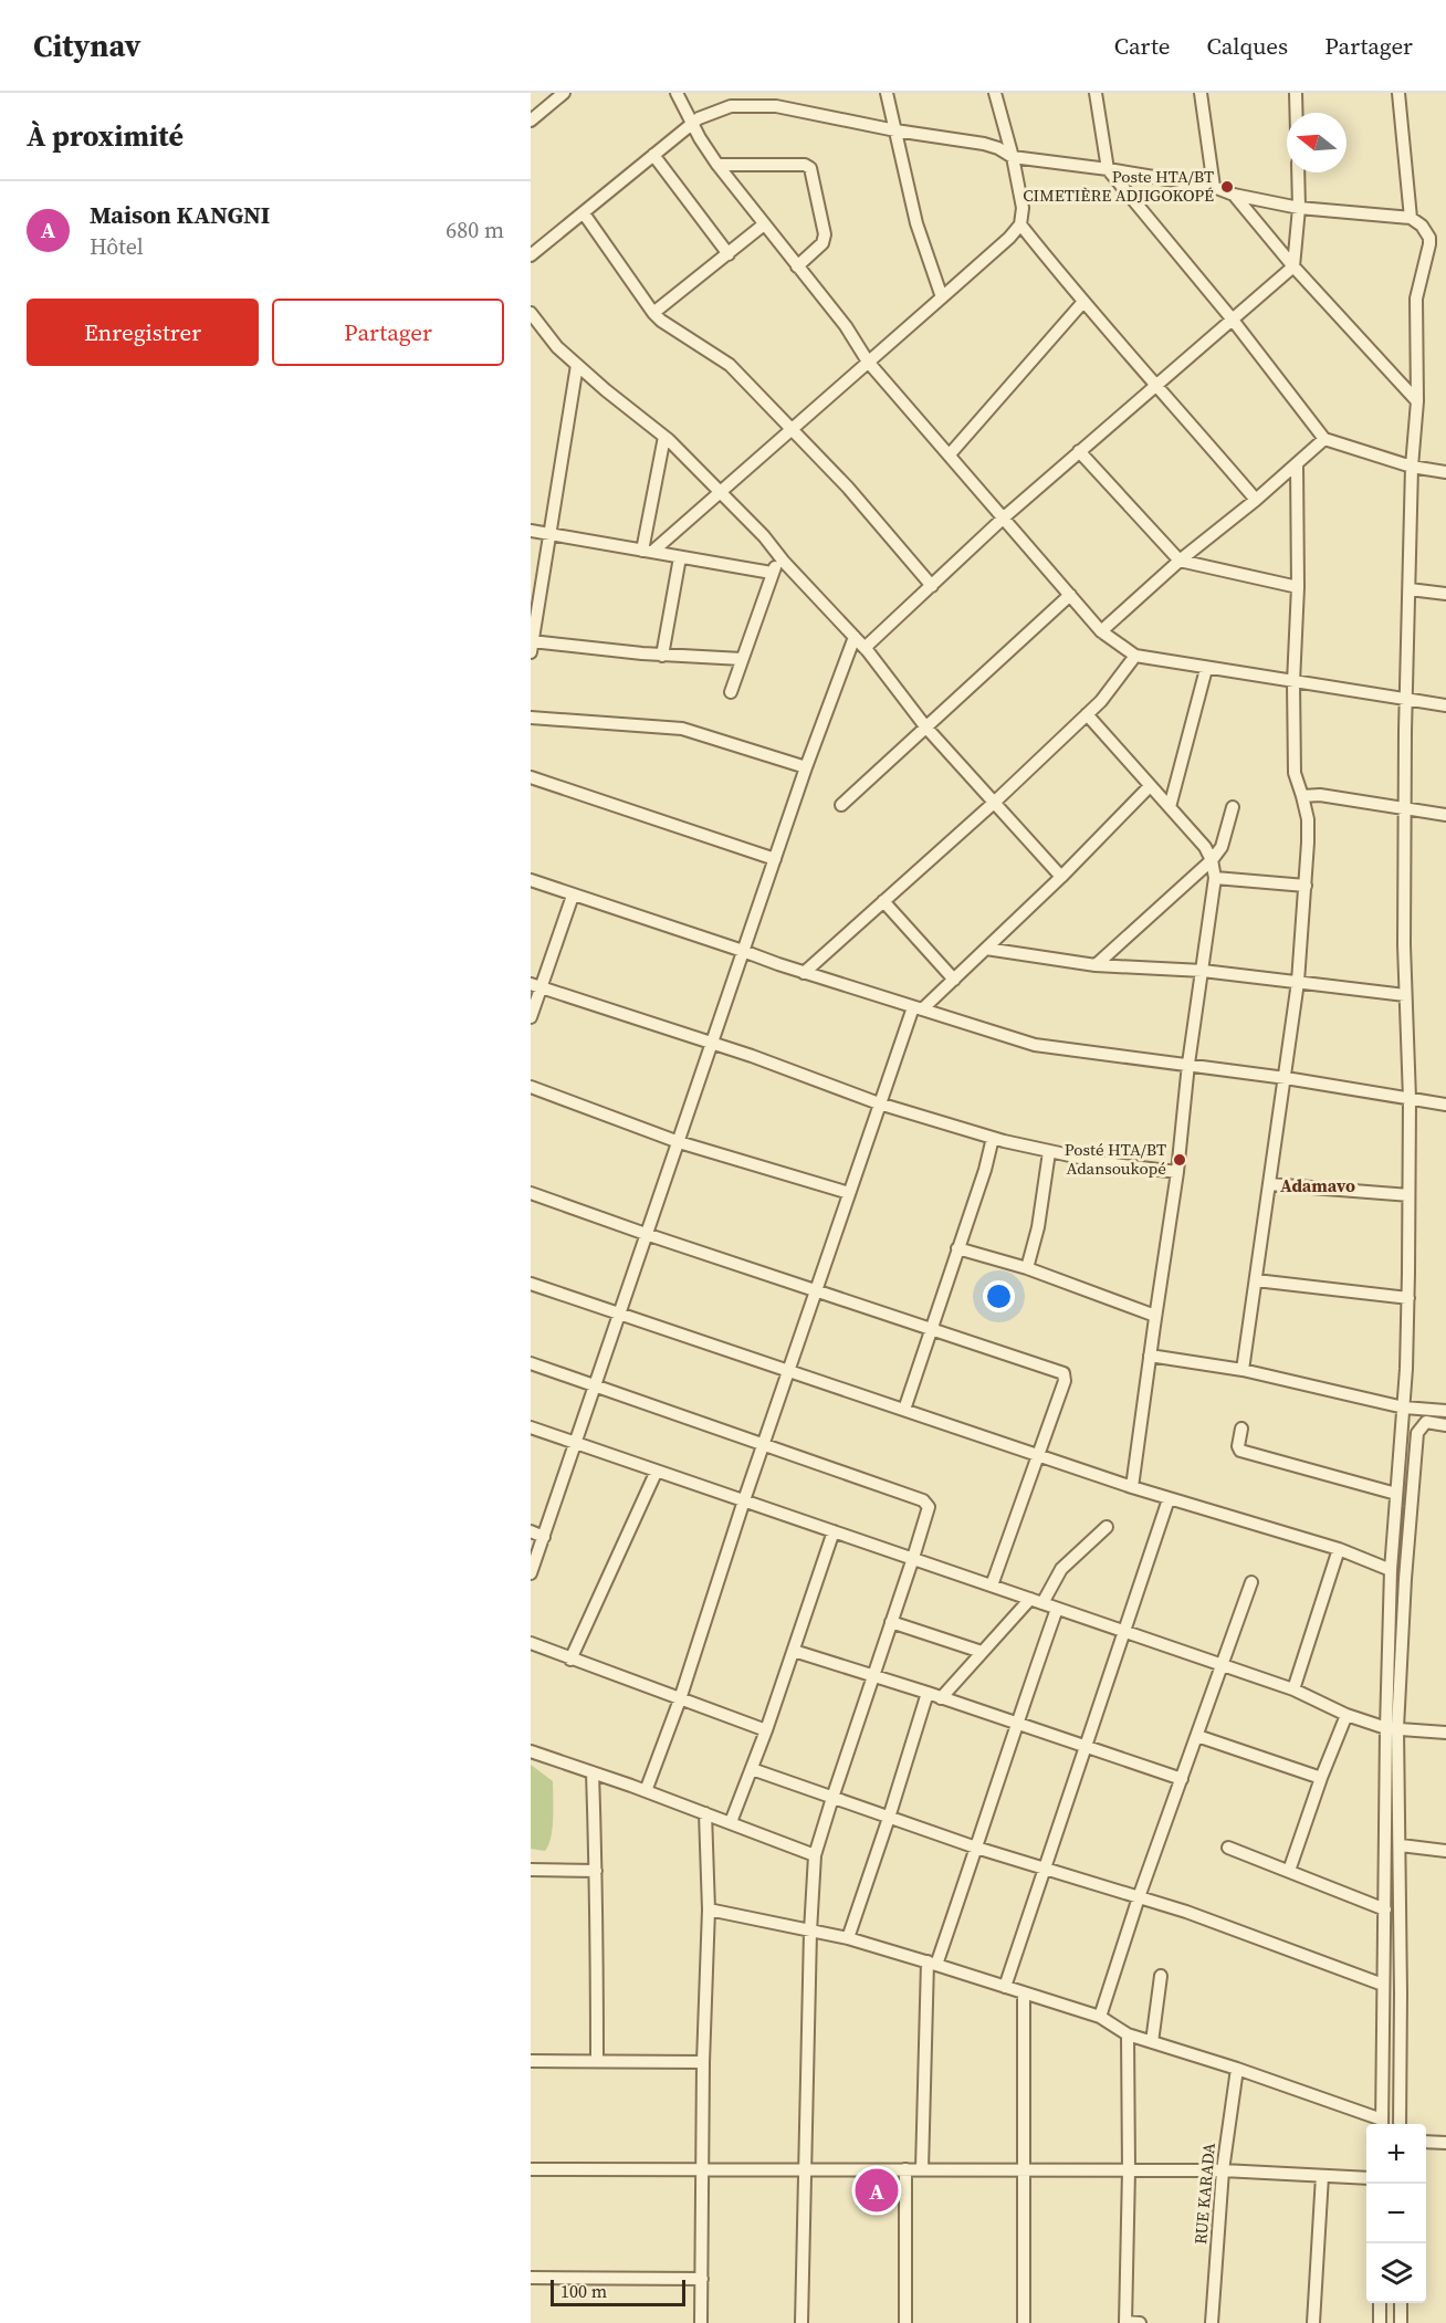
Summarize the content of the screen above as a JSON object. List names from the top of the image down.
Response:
{
  "streets": {
    "street": ["RUE KARADA"]
  },
  "districts": ["Adamavo"],
  "places": ["Poste HTA/BT CIMETIÈRE ADJIGOKOPÉ", "Posté HTA/BT Adansoukopé"],
  "scale_bar": "100 m",
  "north": "left",
  "page": {
    "header": "Citynav",
    "nav": ["Carte", "Calques", "Partager"],
    "heading": "À proximité",
    "list": [
      {
        "mark": "A",
        "name": "Maison KANGNI",
        "note": "Hôtel",
        "value": "680 m"
      }
    ],
    "buttons": ["Enregistrer", "Partager"],
    "map_buttons": ["+", "−"],
    "pins": "A",
    "scale": "100 m"
  }
}
